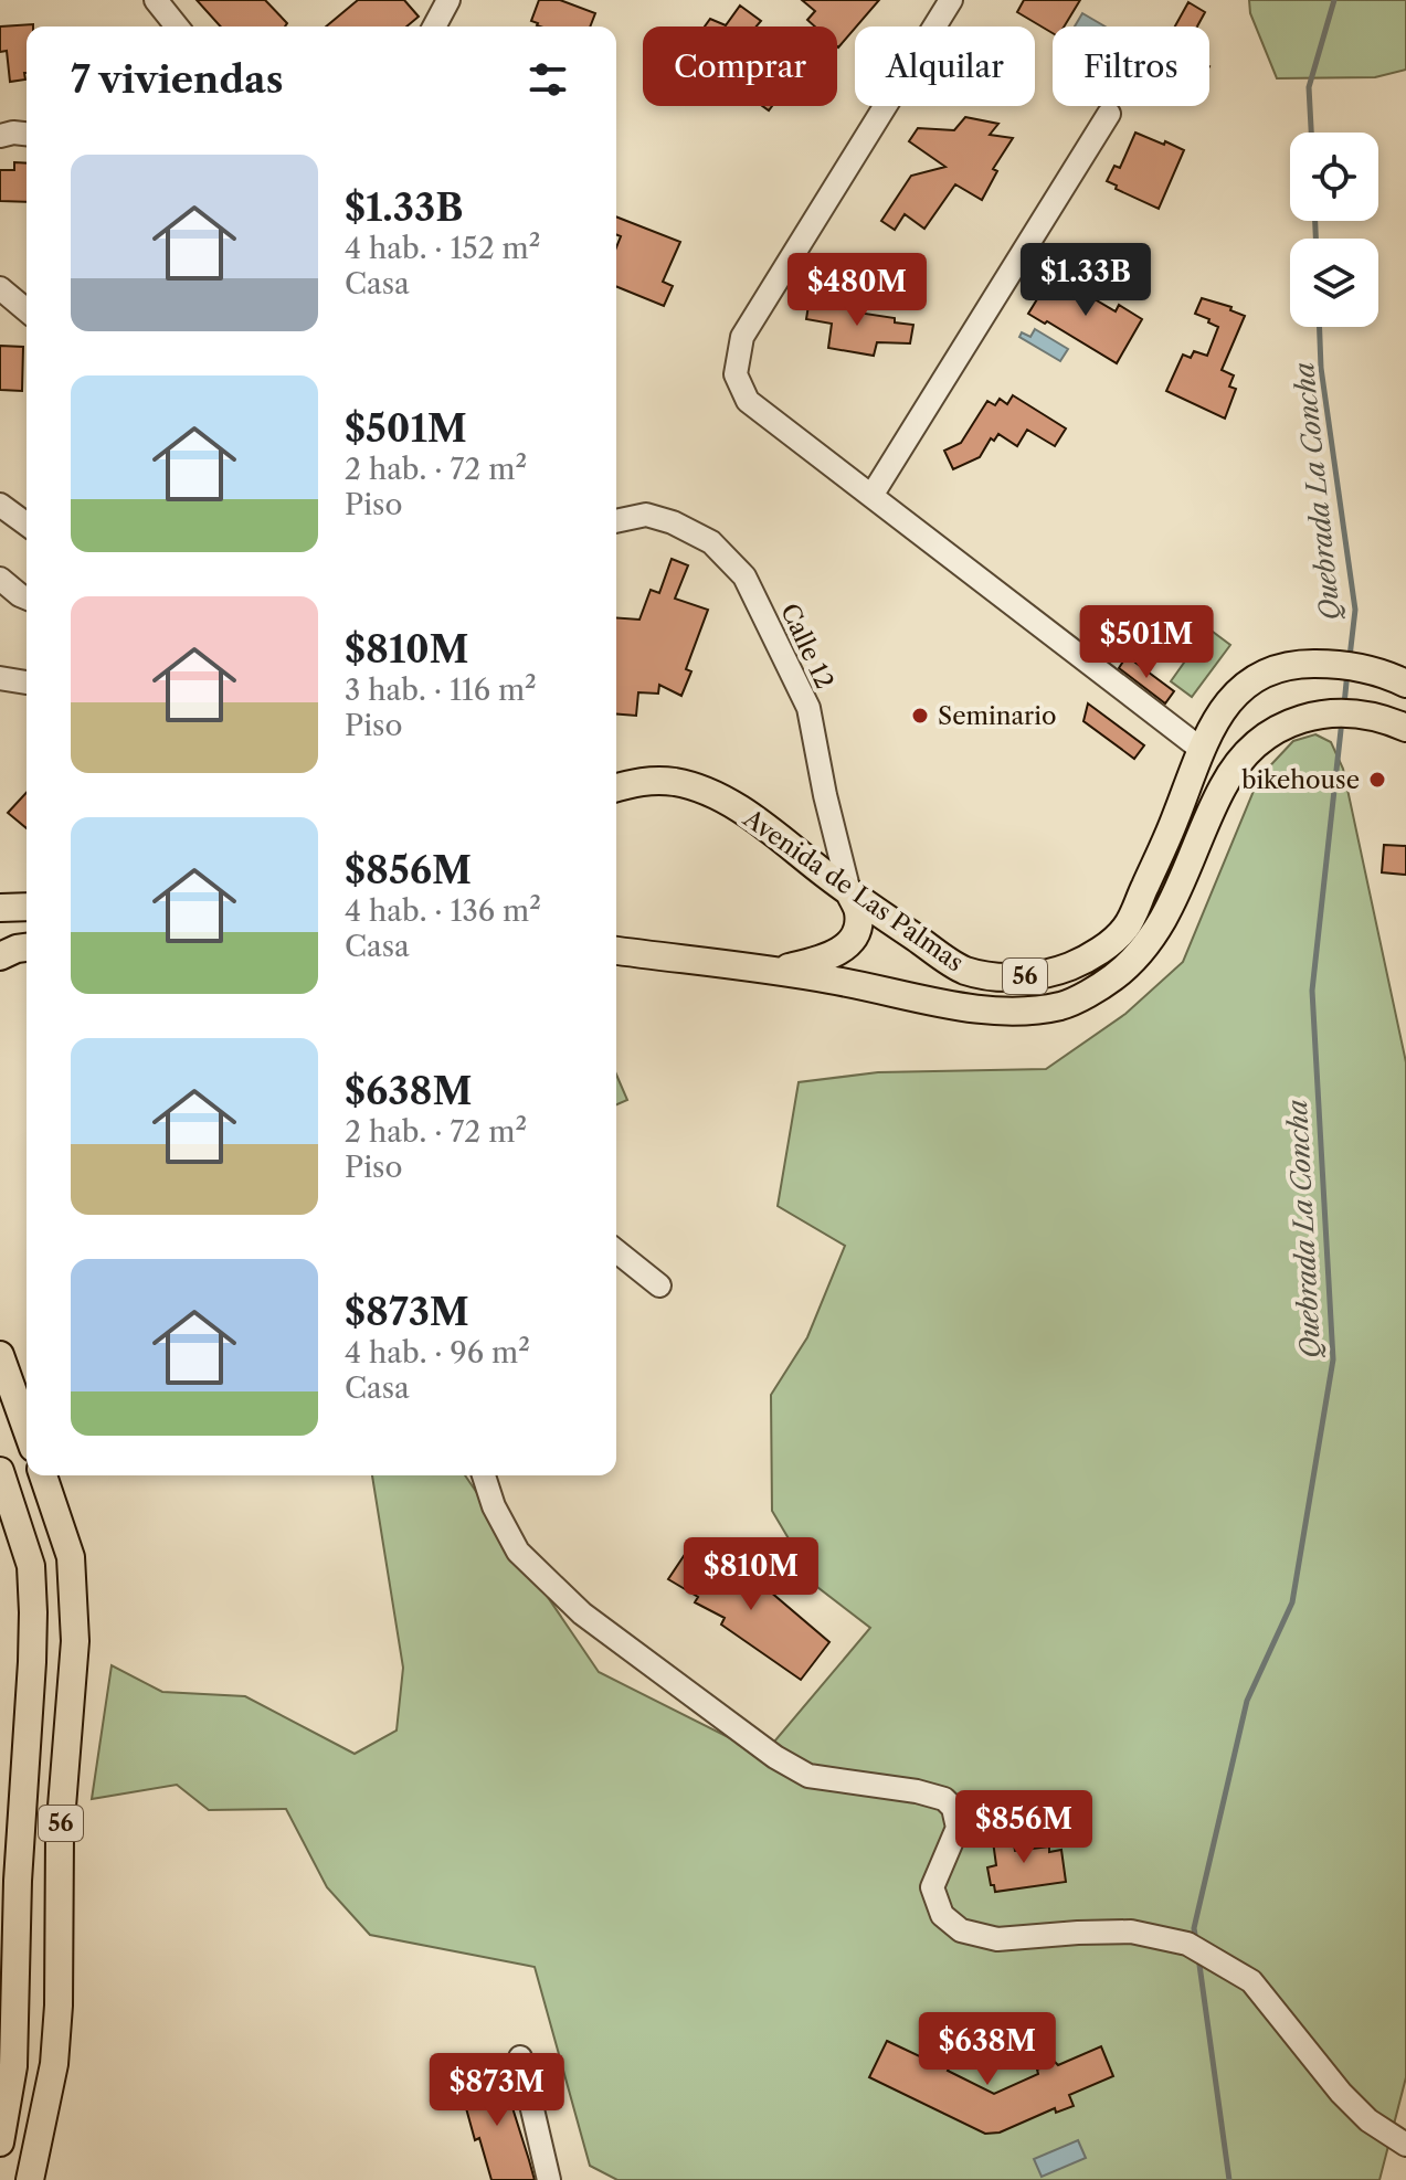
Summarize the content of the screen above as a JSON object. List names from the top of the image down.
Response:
{
  "streets": {
    "main road": ["Avenida de Las Palmas", "56"],
    "street": ["Calle 12"]
  },
  "crossings": [
    ["Calle 12", "Avenida de Las Palmas"]
  ],
  "water": ["Quebrada La Concha"],
  "places": ["Seminario", "bikehouse"],
  "page": {
    "chip": ["Comprar", "Alquilar", "Filtros"],
    "heading": "7 viviendas",
    "list": [
      {
        "name": "$1.33B",
        "note": "4 hab. · 152 m² · Casa"
      },
      {
        "name": "$501M",
        "note": "2 hab. · 72 m² · Piso"
      },
      {
        "name": "$810M",
        "note": "3 hab. · 116 m² · Piso"
      },
      {
        "name": "$856M",
        "note": "4 hab. · 136 m² · Casa"
      },
      {
        "name": "$638M",
        "note": "2 hab. · 72 m² · Piso"
      },
      {
        "name": "$873M",
        "note": "4 hab. · 96 m² · Casa"
      }
    ],
    "price": [
      "$1.33B",
      "$480M",
      "$501M",
      "$810M",
      "$856M",
      "$638M",
      "$873M"
    ]
  }
}
